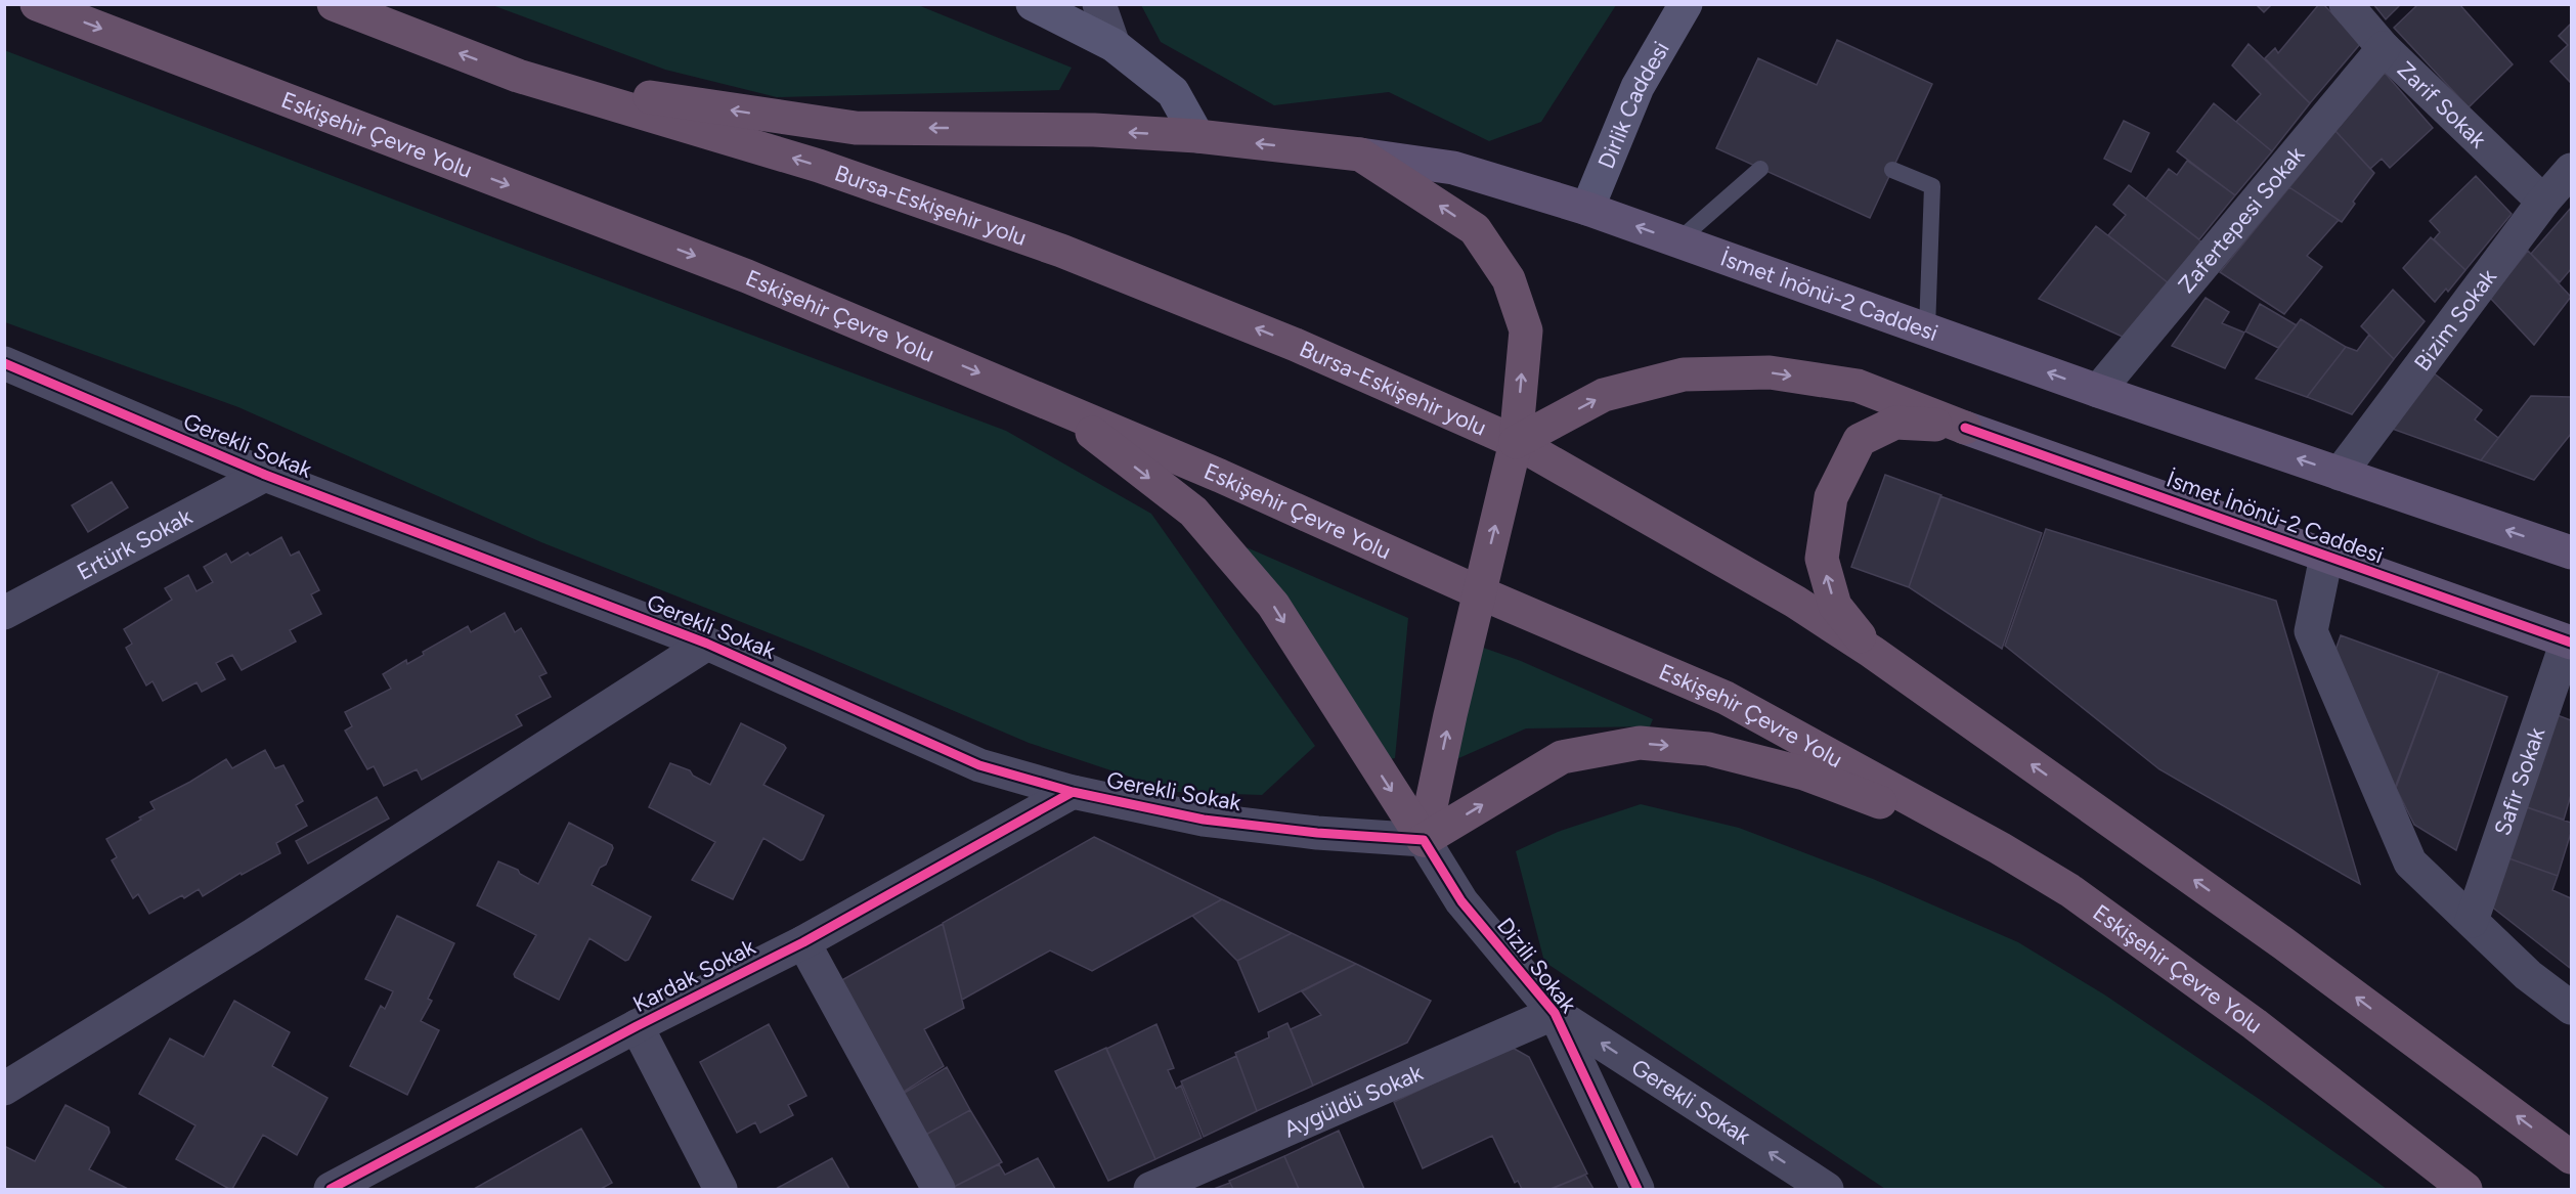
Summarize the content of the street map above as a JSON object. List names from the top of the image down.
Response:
{
  "streets": {
    "highway": ["Eskişehir Çevre Yolu", "Bursa-Eskişehir yolu"],
    "main road": ["İsmet İnönü-2 Caddesi"],
    "street": [
      "Zarif Sokak",
      "Dirlik Caddesi",
      "Zafertepesi Sokak",
      "Bizim Sokak",
      "Gerekli Sokak",
      "Ertürk Sokak",
      "Safir Sokak",
      "Dizili Sokak",
      "Kardak Sokak",
      "Aygüldü Sokak"
    ]
  },
  "crossings": [
    ["Zarif Sokak", "Zafertepesi Sokak"],
    ["Zarif Sokak", "Bizim Sokak"],
    ["Dirlik Caddesi", "İsmet İnönü-2 Caddesi"],
    ["Zafertepesi Sokak", "İsmet İnönü-2 Caddesi"],
    ["İsmet İnönü-2 Caddesi", "Bizim Sokak"],
    ["İsmet İnönü-2 Caddesi", "Safir Sokak"],
    ["Gerekli Sokak", "Ertürk Sokak"],
    ["Gerekli Sokak", "Dizili Sokak"],
    ["Gerekli Sokak", "Kardak Sokak"],
    ["Gerekli Sokak", "Aygüldü Sokak"],
    ["Dizili Sokak", "Aygüldü Sokak"]
  ]
}
